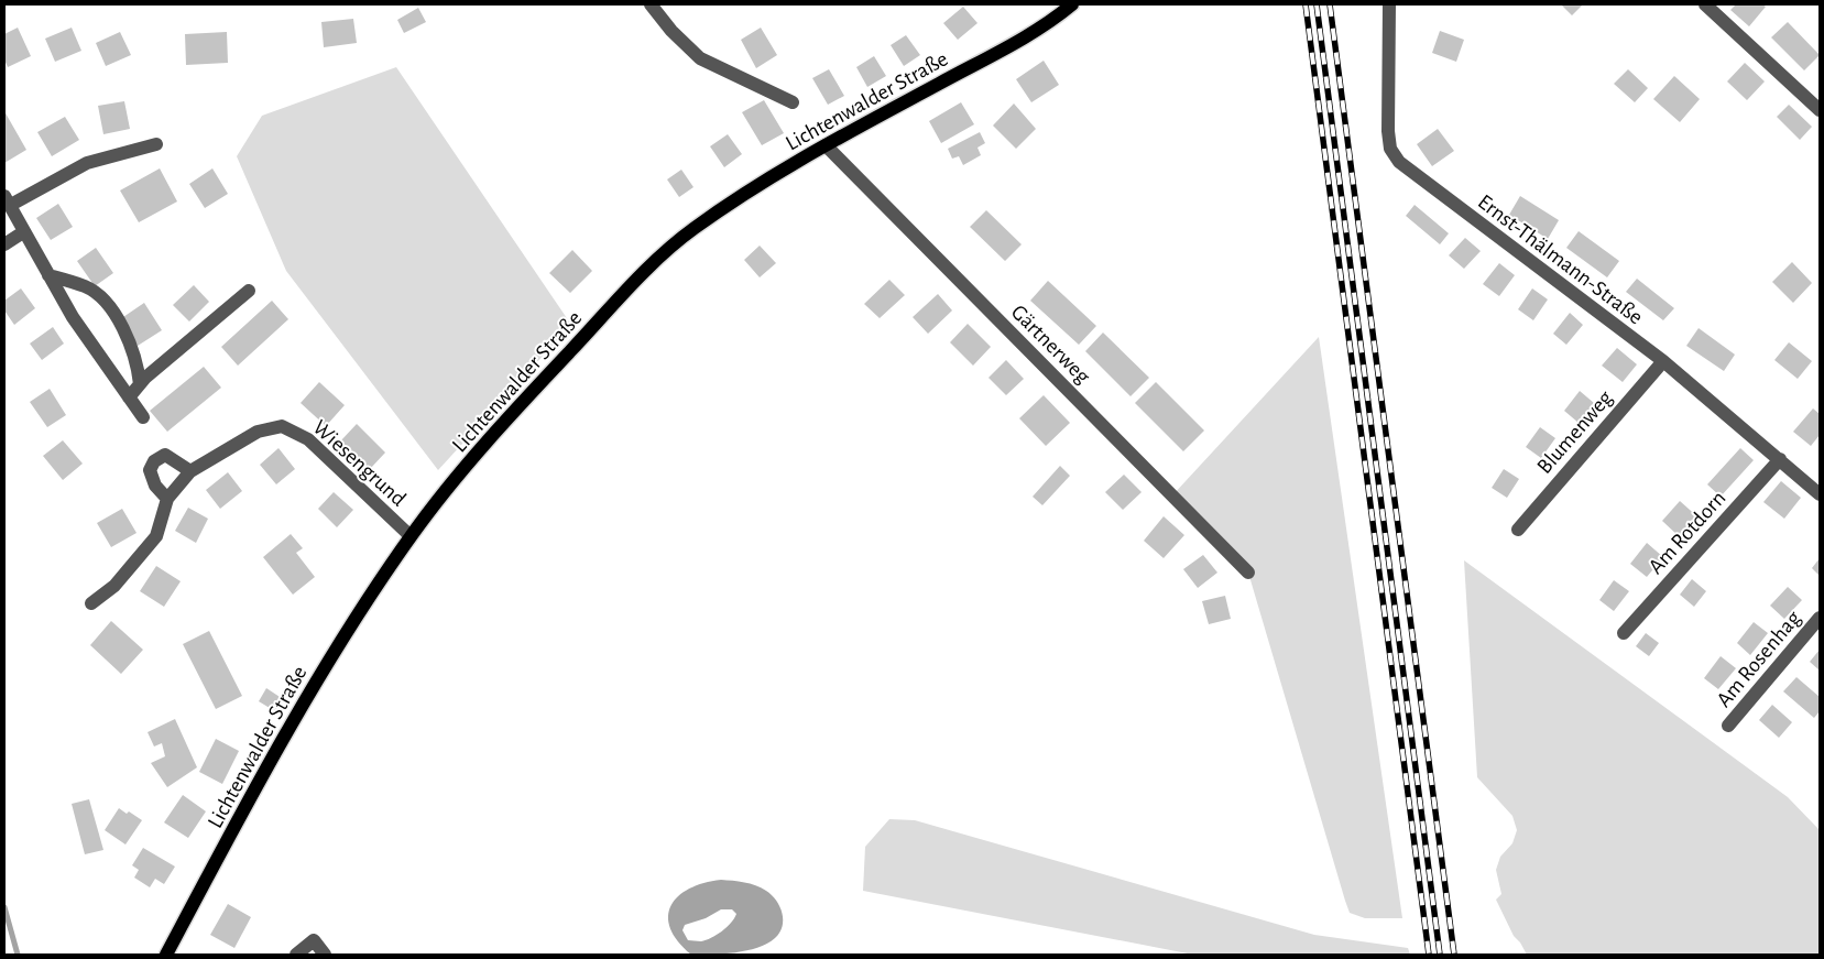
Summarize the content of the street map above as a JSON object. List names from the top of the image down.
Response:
{
  "streets": {
    "main road": ["Lichtenwalder Straße"],
    "street": [
      "Ernst-Thälmann-Straße",
      "Gärtnerweg",
      "Blumenweg",
      "Wiesengrund",
      "Am Rotdorn",
      "Am Rosenhag"
    ]
  },
  "crossings": [
    ["Lichtenwalder Straße", "Gärtnerweg"],
    ["Lichtenwalder Straße", "Wiesengrund"],
    ["Ernst-Thälmann-Straße", "Blumenweg"],
    ["Ernst-Thälmann-Straße", "Am Rotdorn"]
  ]
}
